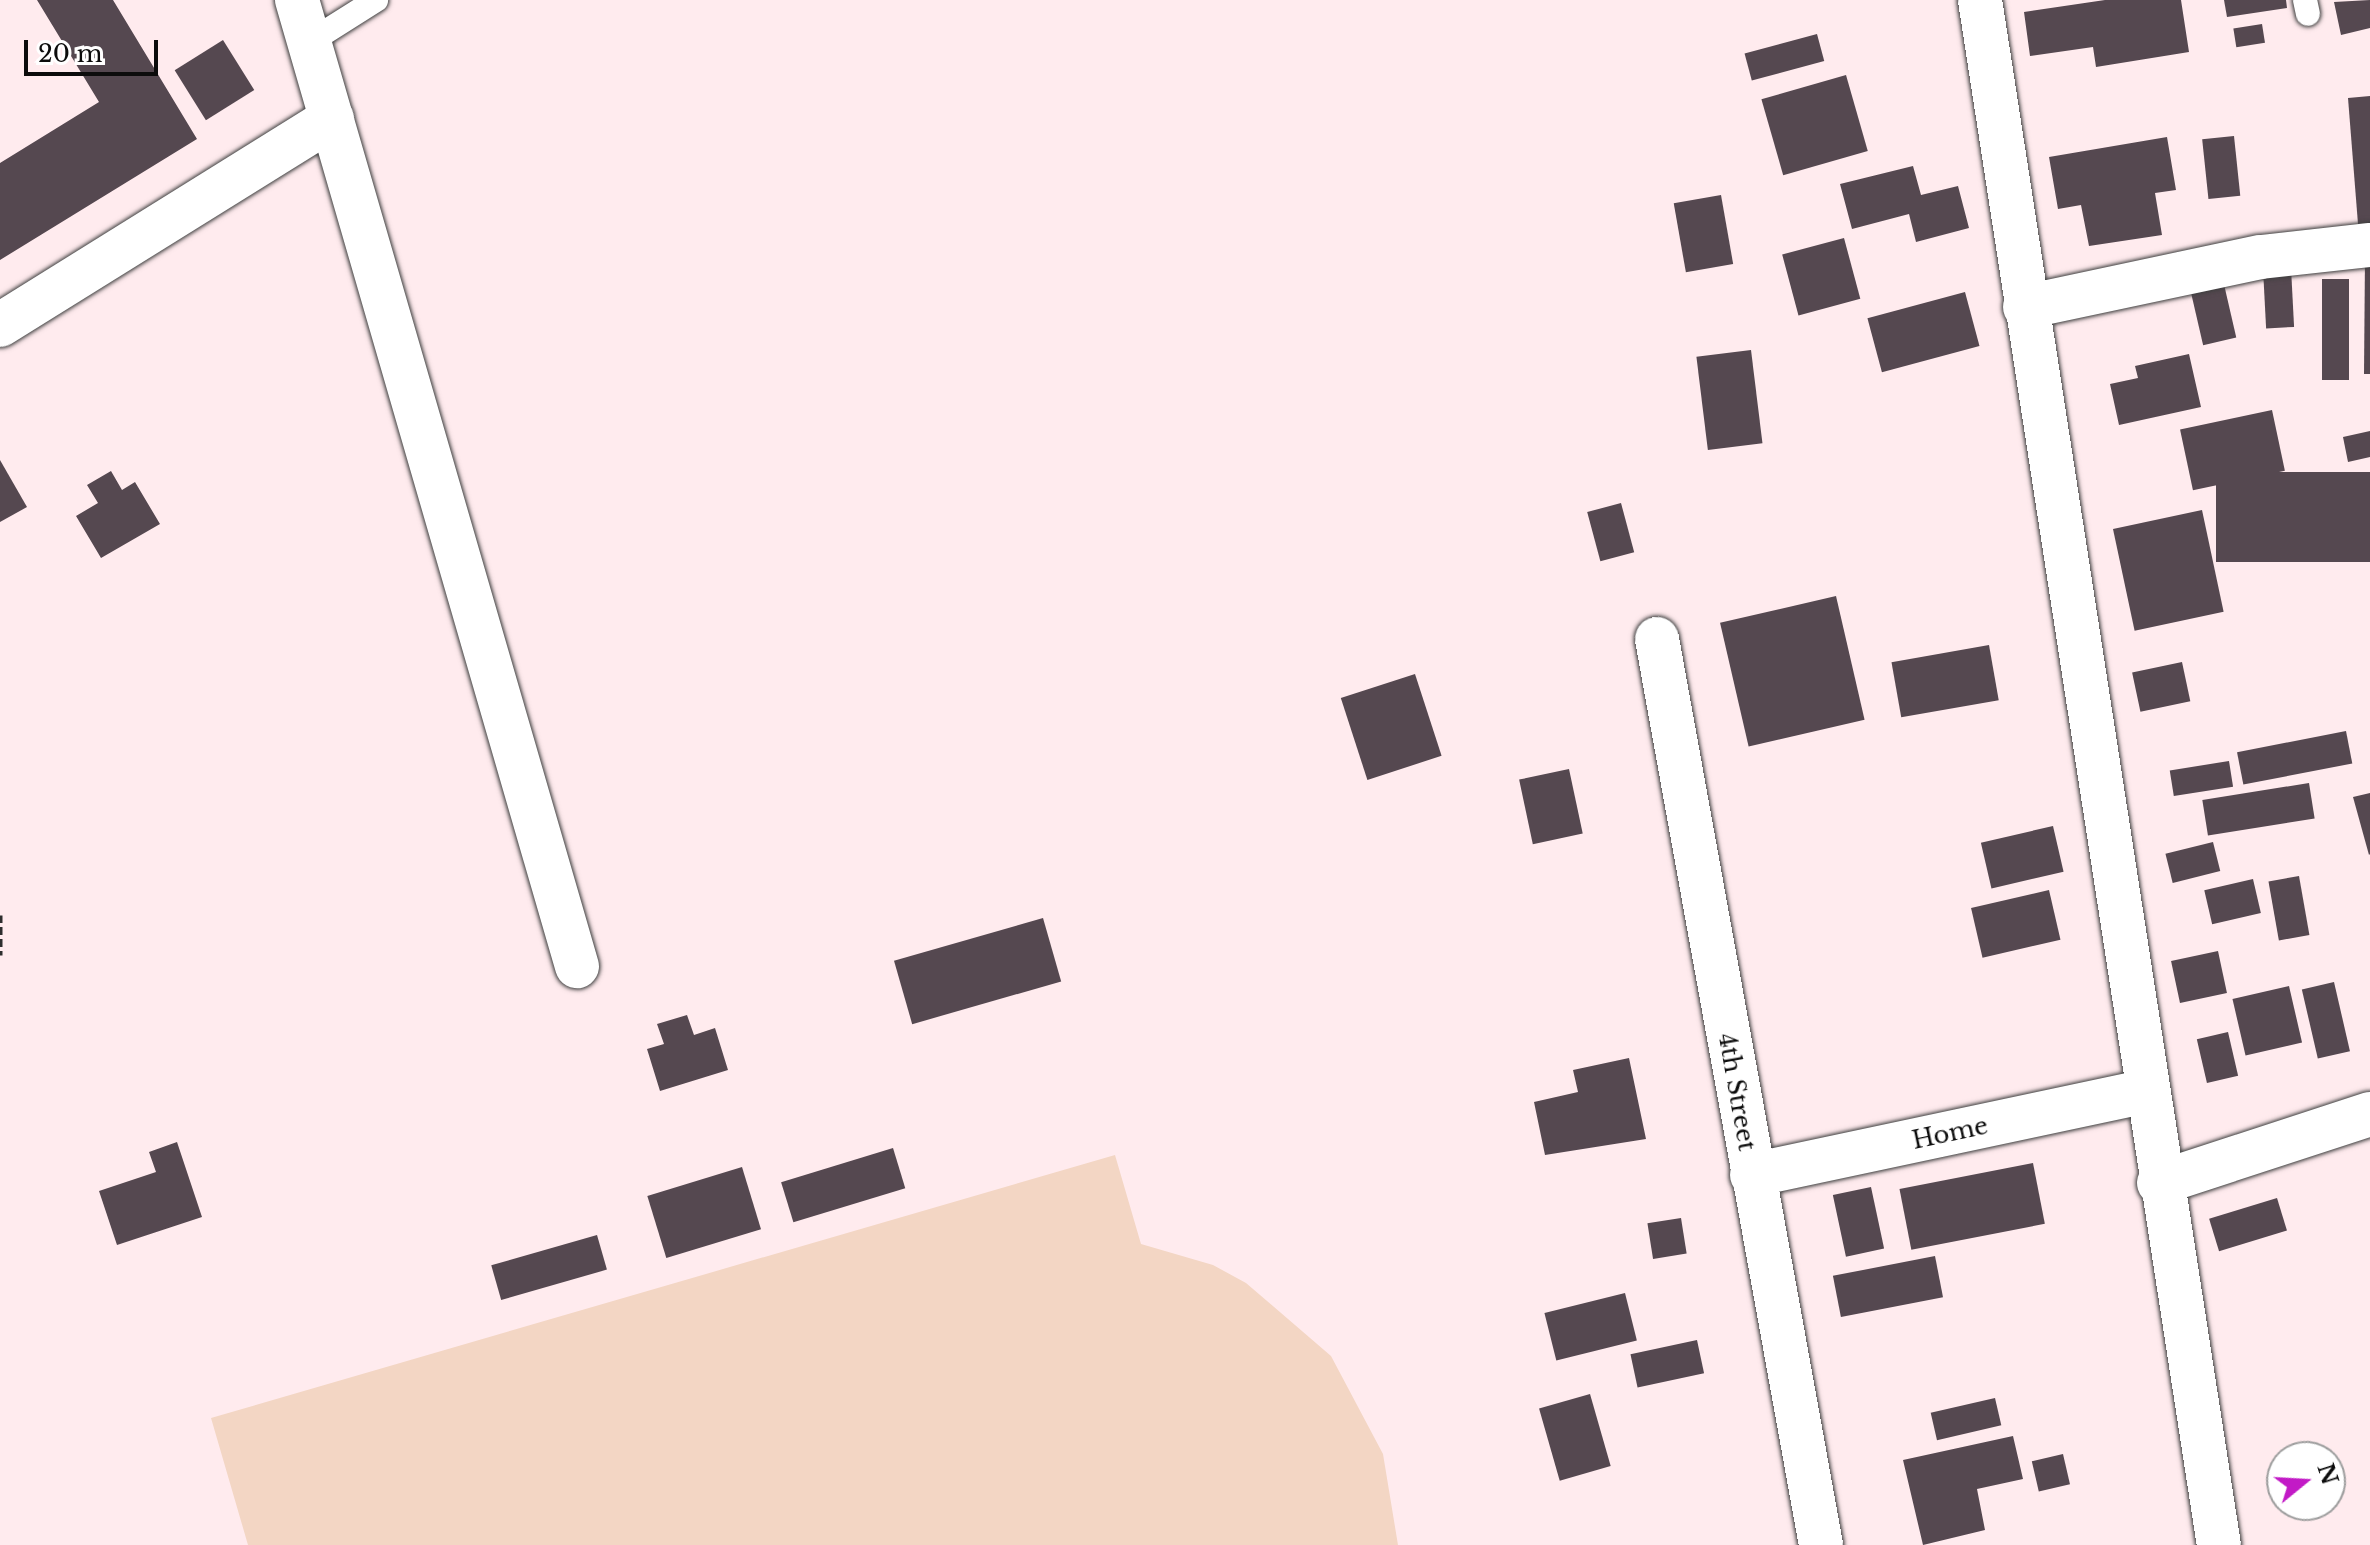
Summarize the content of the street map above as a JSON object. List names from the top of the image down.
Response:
{
  "streets": {
    "street": ["4th Street", "Home"]
  },
  "crossings": [
    ["4th Street", "Home"]
  ],
  "scale_bar": "20 m",
  "north": "right"
}
